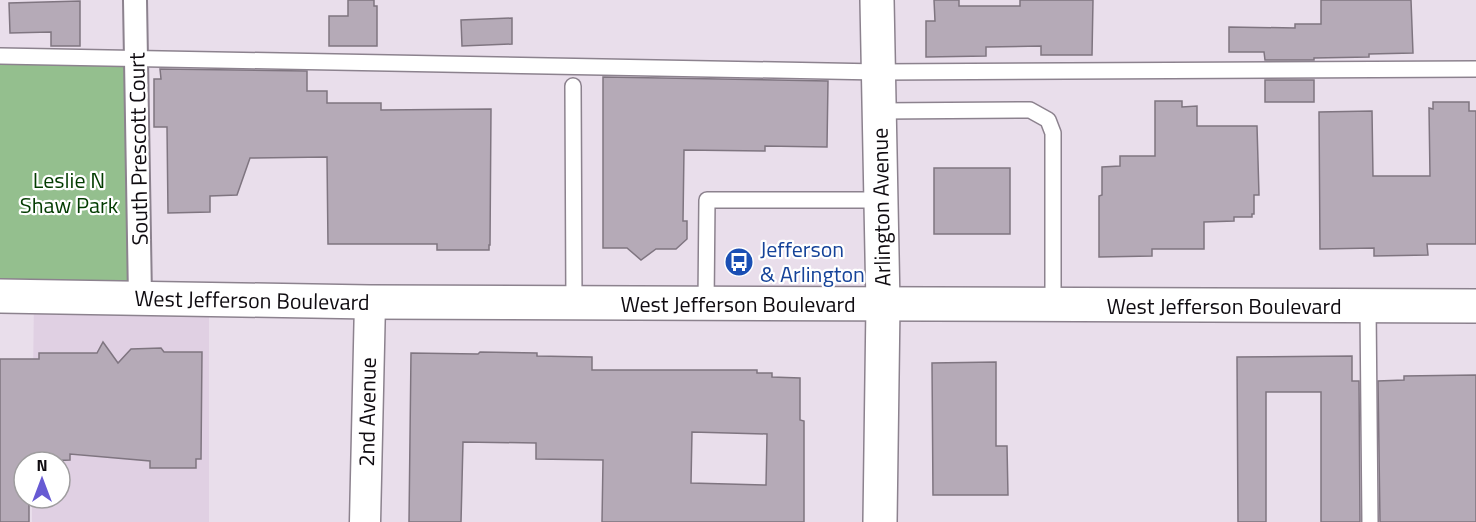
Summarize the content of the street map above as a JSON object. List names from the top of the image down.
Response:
{
  "streets": {
    "main road": ["Arlington Avenue", "West Jefferson Boulevard"],
    "street": ["South Prescott Court", "2nd Avenue"]
  },
  "crossings": [
    ["South Prescott Court", "West Jefferson Boulevard"],
    ["Arlington Avenue", "West Jefferson Boulevard"],
    ["West Jefferson Boulevard", "2nd Avenue"]
  ],
  "parks": ["Leslie N Shaw Park"],
  "places": {
    "bus stop": ["Jefferson & Arlington"]
  },
  "north": "top"
}
